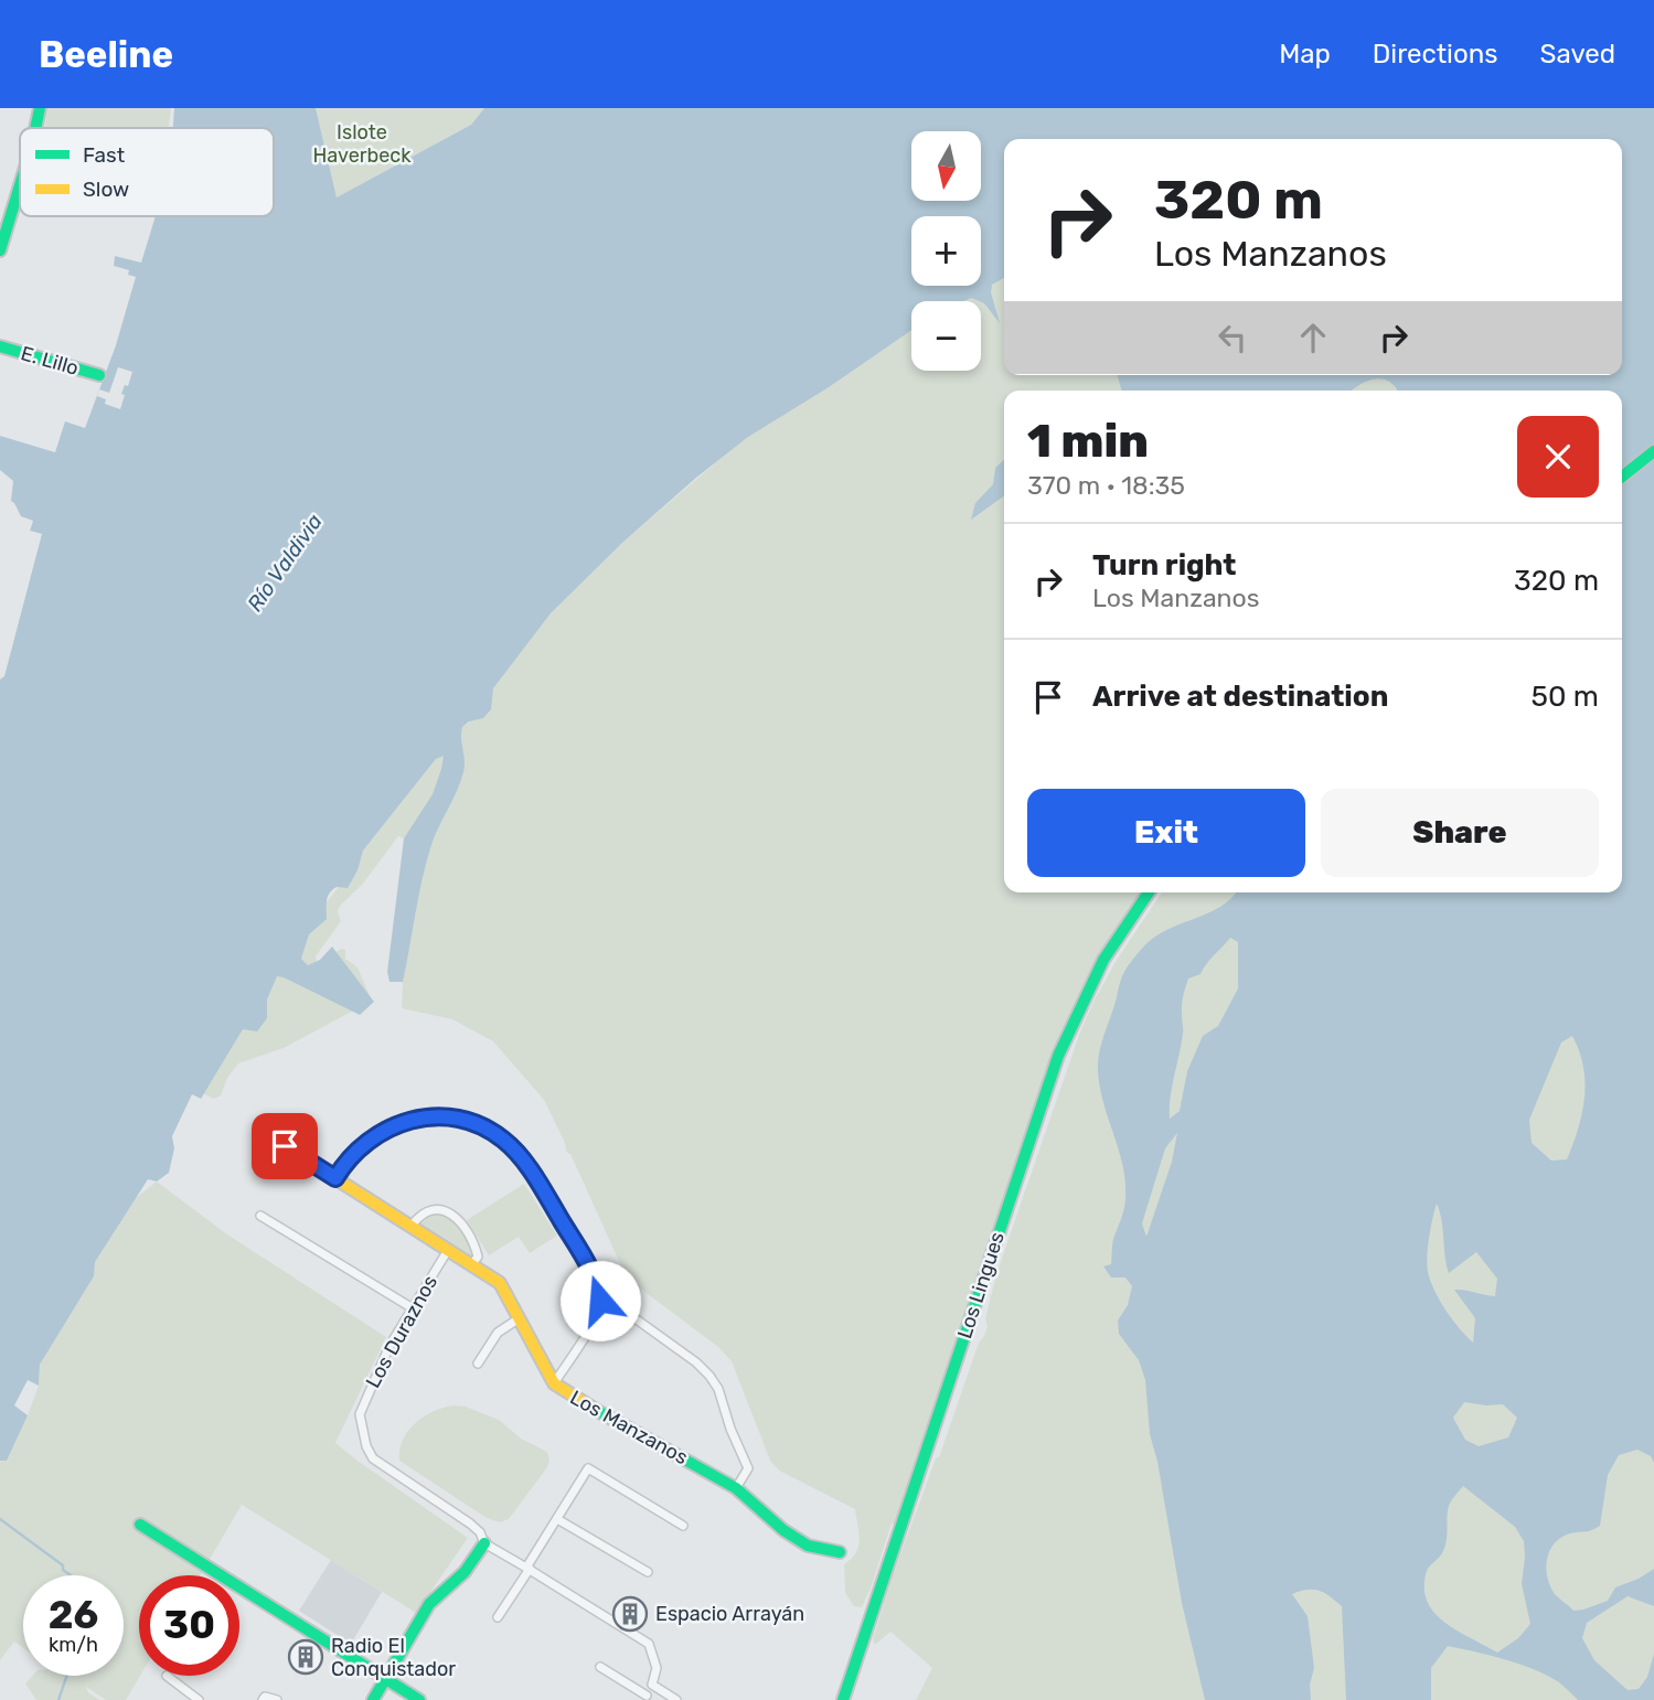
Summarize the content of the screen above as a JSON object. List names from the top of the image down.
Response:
{
  "streets": {
    "street": [
      "E. Lillo",
      "Los Lingues",
      "Los Duraznos",
      "Los Manzanos"
    ]
  },
  "crossings": [
    ["Los Duraznos", "Los Manzanos"]
  ],
  "water": ["Río Valdivia"],
  "parks": ["Islote Haverbeck"],
  "places": {
    "building": ["Espacio Arrayán", "Radio El Conquistador"]
  },
  "legend": ["Fast", "Slow"],
  "north": "bottom",
  "page": {
    "header": "Beeline",
    "nav": ["Map", "Directions", "Saved"],
    "map_buttons": ["+", "−"],
    "turn": ["320 m", "Los Manzanos"],
    "heading": ["1 min", "370 m · 18:35"],
    "list": [
      {
        "name": "Turn right",
        "note": "Los Manzanos",
        "value": "320 m"
      },
      {
        "name": "Arrive at destination",
        "value": "50 m"
      }
    ],
    "buttons": ["Exit", "Share"],
    "speed": "26 km/h",
    "limit": "30"
  }
}
